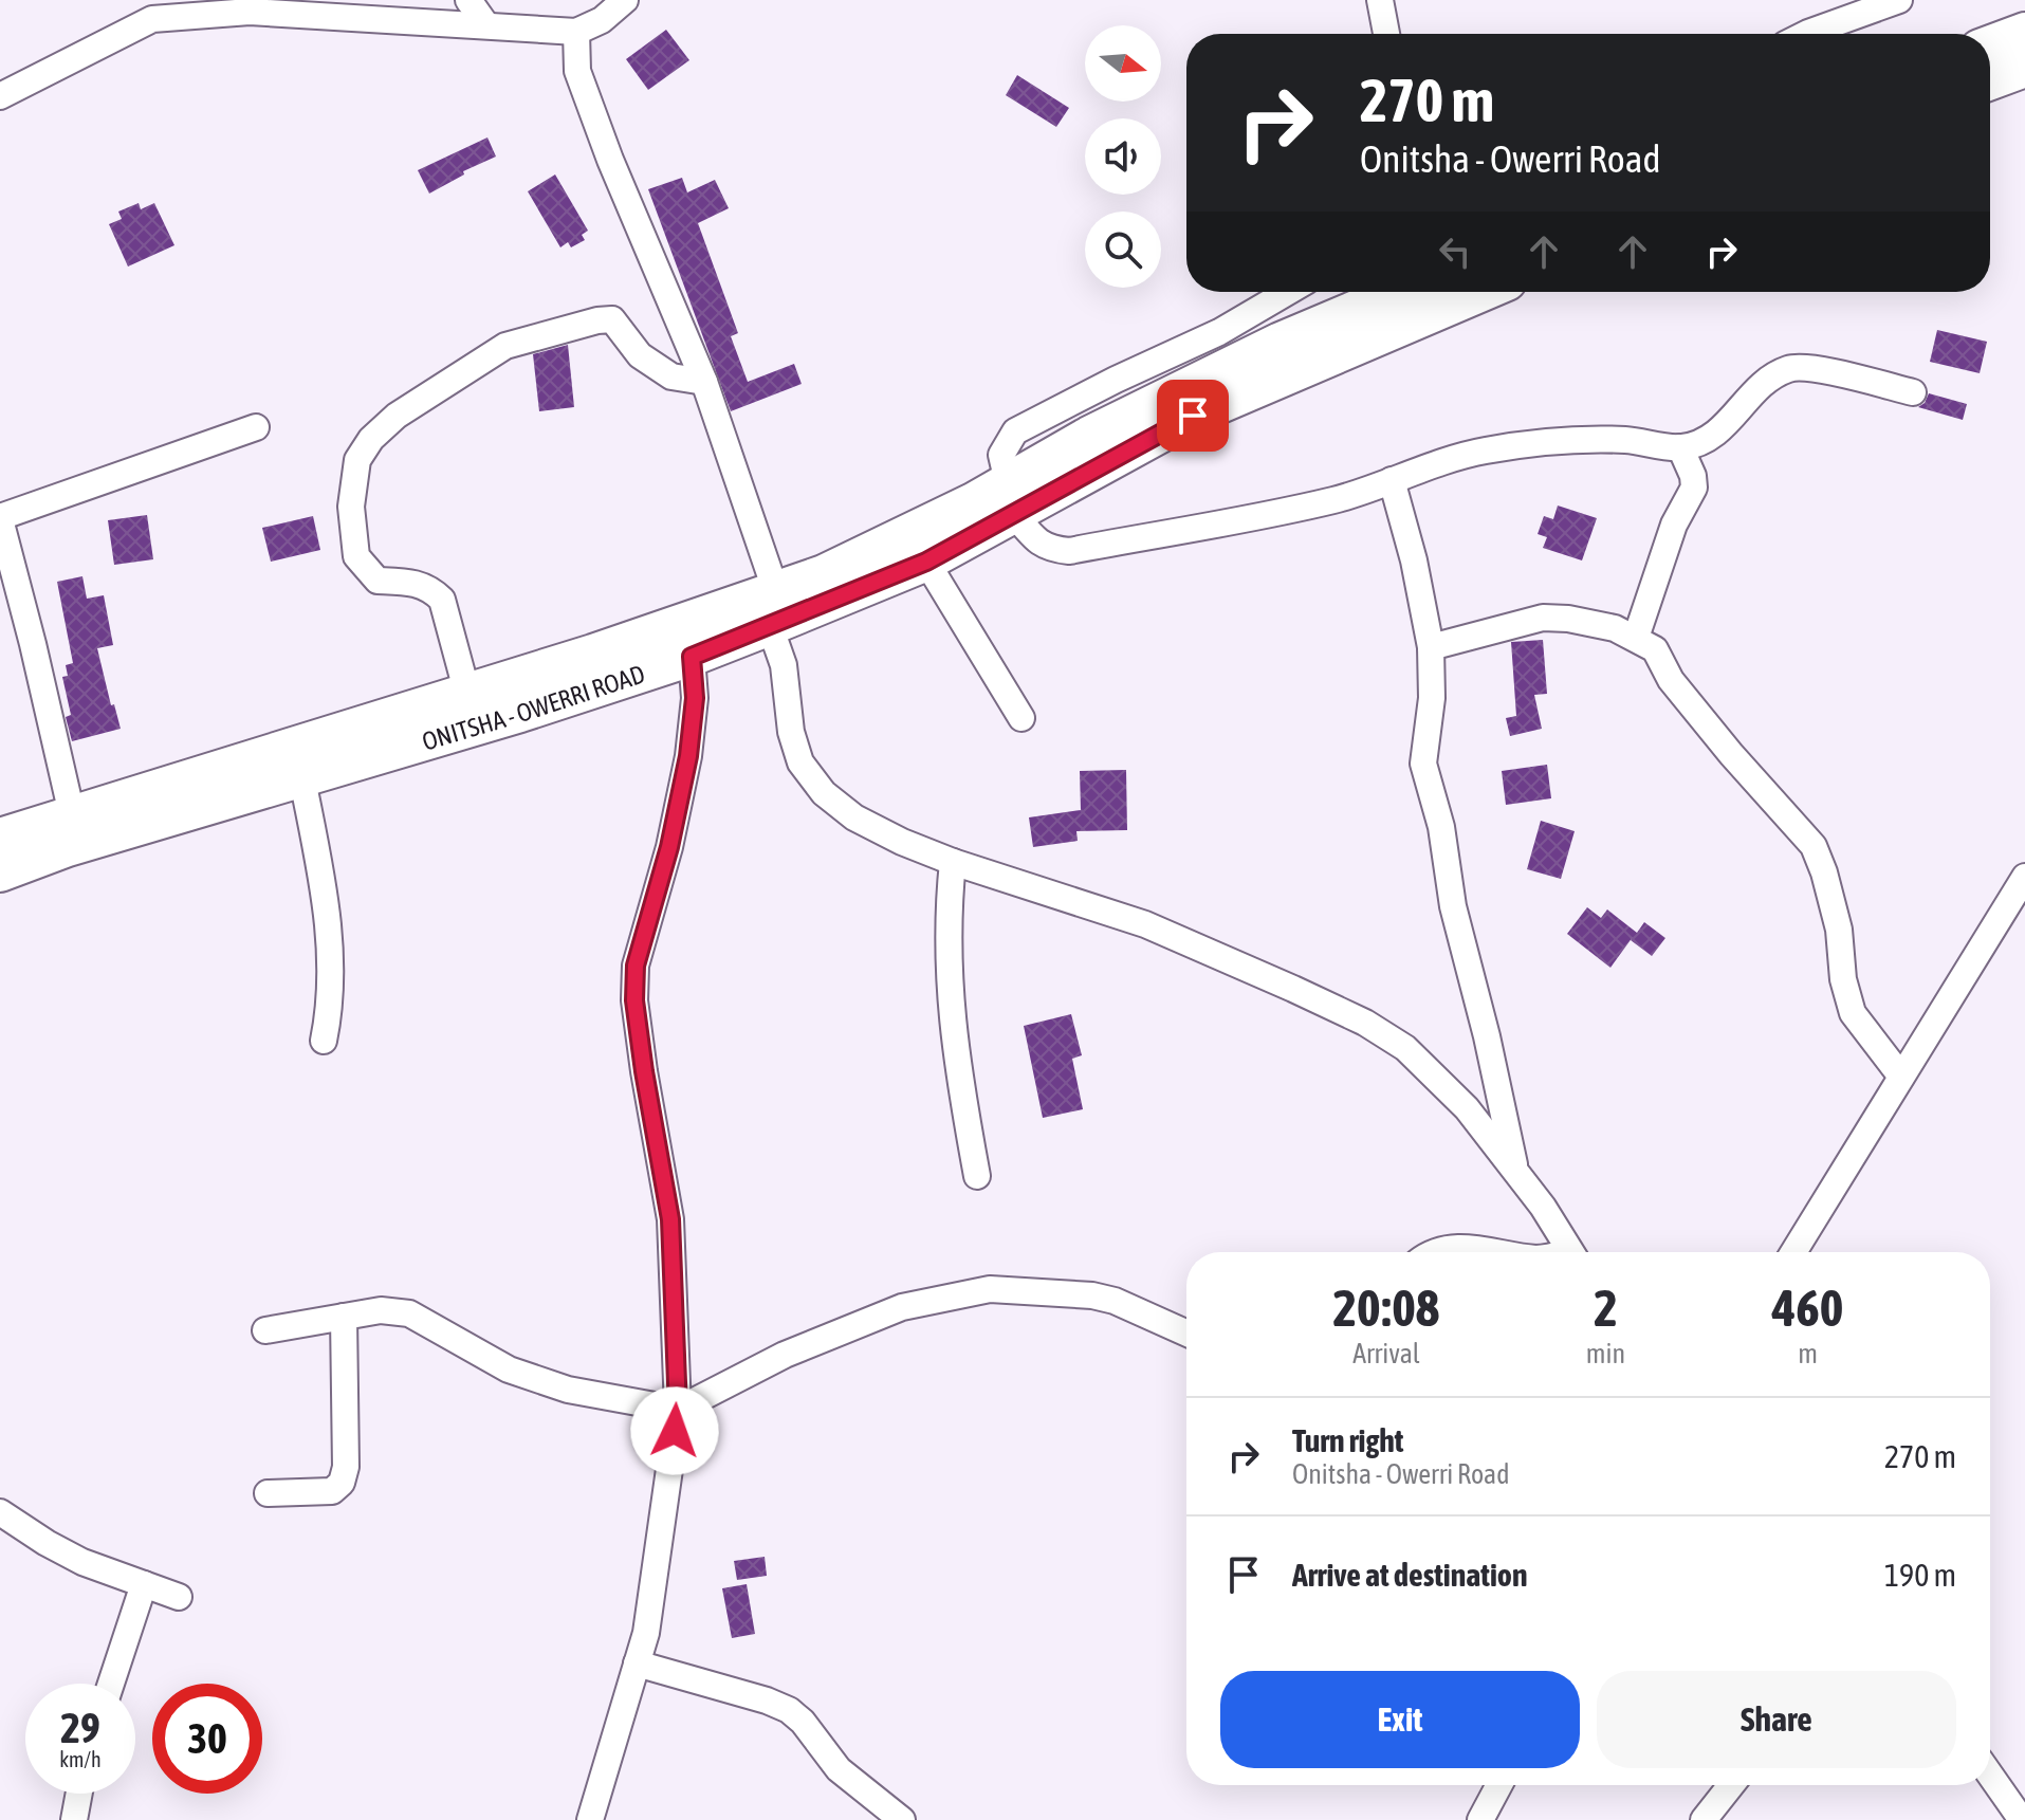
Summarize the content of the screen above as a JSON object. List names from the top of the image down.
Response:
{
  "streets": {
    "highway": ["ONITSHA - OWERRI ROAD"]
  },
  "north": "right",
  "page": {
    "turn": ["270 m", "Onitsha - Owerri Road"],
    "eta": [
      "20:08",
      "Arrival",
      "2",
      "min",
      "460",
      "m"
    ],
    "list": [
      {
        "name": "Turn right",
        "note": "Onitsha - Owerri Road",
        "value": "270 m"
      },
      {
        "name": "Arrive at destination",
        "value": "190 m"
      }
    ],
    "buttons": ["Exit", "Share"],
    "speed": "29 km/h",
    "limit": "30"
  }
}
